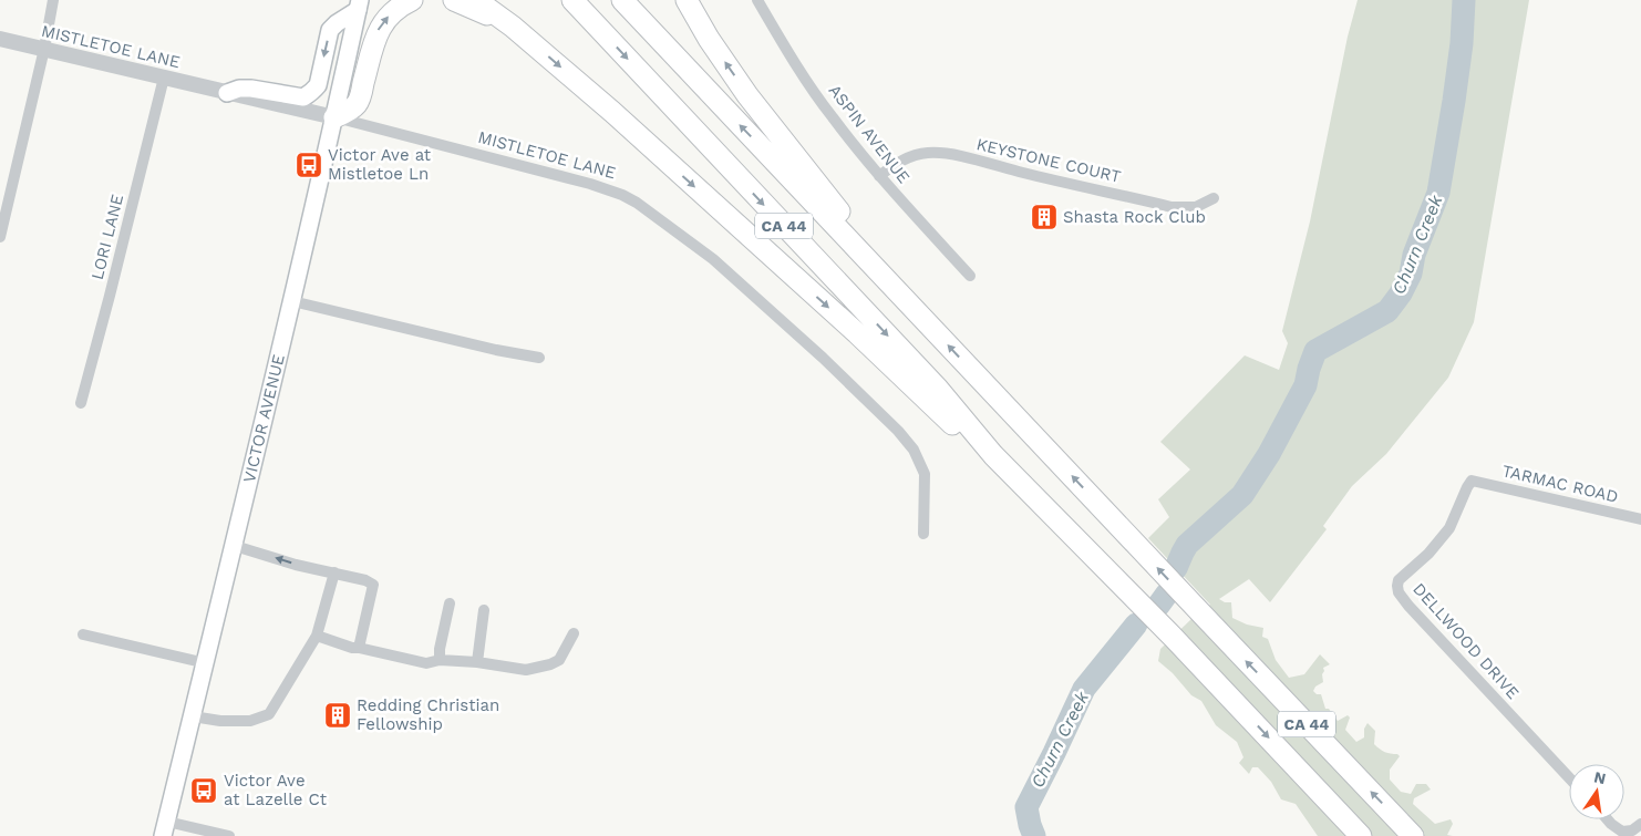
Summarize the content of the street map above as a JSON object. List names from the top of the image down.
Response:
{
  "streets": {
    "highway": ["CA 44"],
    "main road": ["VICTOR AVENUE"],
    "street": [
      "MISTLETOE LANE",
      "ASPIN AVENUE",
      "KEYSTONE COURT",
      "LORI LANE",
      "TARMAC ROAD",
      "DELLWOOD DRIVE"
    ]
  },
  "crossings": [
    ["MISTLETOE LANE", "LORI LANE"],
    ["MISTLETOE LANE", "VICTOR AVENUE"],
    ["ASPIN AVENUE", "KEYSTONE COURT"],
    ["TARMAC ROAD", "DELLWOOD DRIVE"]
  ],
  "water": ["Churn Creek"],
  "places": {
    "bus stop": ["Victor Ave at Mistletoe Ln", "Victor Ave at Lazelle Ct"],
    "building": ["Shasta Rock Club", "Redding Christian Fellowship"]
  },
  "north": "top"
}
